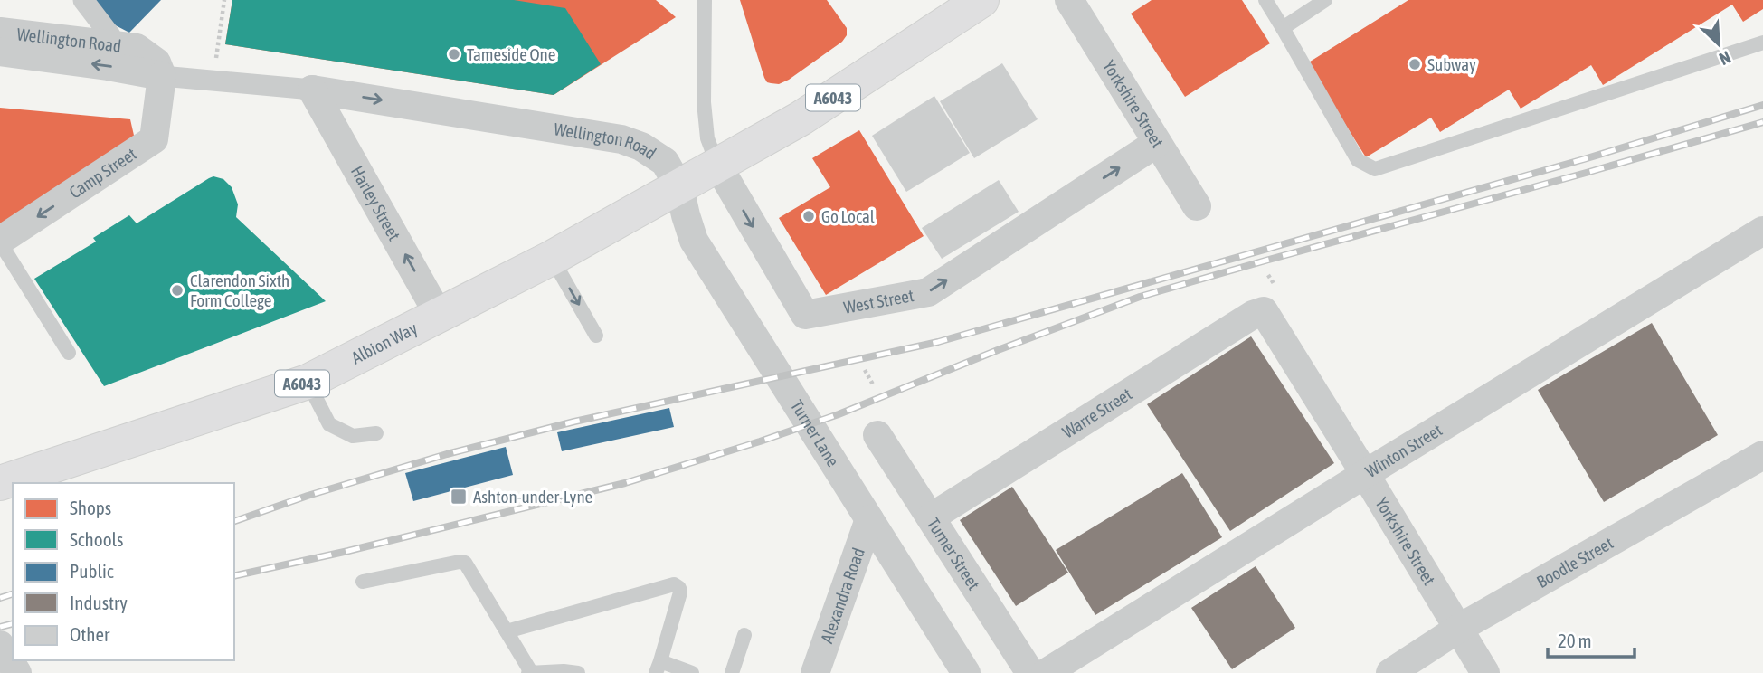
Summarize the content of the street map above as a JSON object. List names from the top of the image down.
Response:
{
  "streets": {
    "highway": ["A6043", "Albion Way"],
    "street": [
      "Wellington Road",
      "Yorkshire Street",
      "Camp Street",
      "Harley Street",
      "West Street",
      "Warre Street",
      "Turner Lane",
      "Winton Street",
      "Turner Street",
      "Boodle Street",
      "Alexandra Road"
    ]
  },
  "crossings": [
    ["Wellington Road", "A6043"],
    ["Wellington Road", "Camp Street"],
    ["Wellington Road", "Harley Street"],
    ["Wellington Road", "Albion Way"],
    ["Wellington Road", "Turner Lane"],
    ["A6043", "West Street"],
    ["A6043", "Albion Way"],
    ["A6043", "Turner Lane"],
    ["Yorkshire Street", "West Street"],
    ["Yorkshire Street", "Warre Street"],
    ["Yorkshire Street", "Winton Street"],
    ["Yorkshire Street", "Boodle Street"],
    ["Harley Street", "Albion Way"],
    ["Albion Way", "Turner Lane"],
    ["Warre Street", "Turner Street"],
    ["Turner Lane", "Alexandra Road"]
  ],
  "one_way": ["Camp Street", "Harley Street"],
  "places": {
    "other": [
      "Tameside One",
      "Subway",
      "Go Local",
      "Clarendon Sixth Form College"
    ],
    "transit": ["Ashton-under-Lyne"]
  },
  "legend": [
    "Shops",
    "Schools",
    "Public",
    "Industry",
    "Other"
  ],
  "scale_bar": "20 m",
  "north": "bottom right"
}
